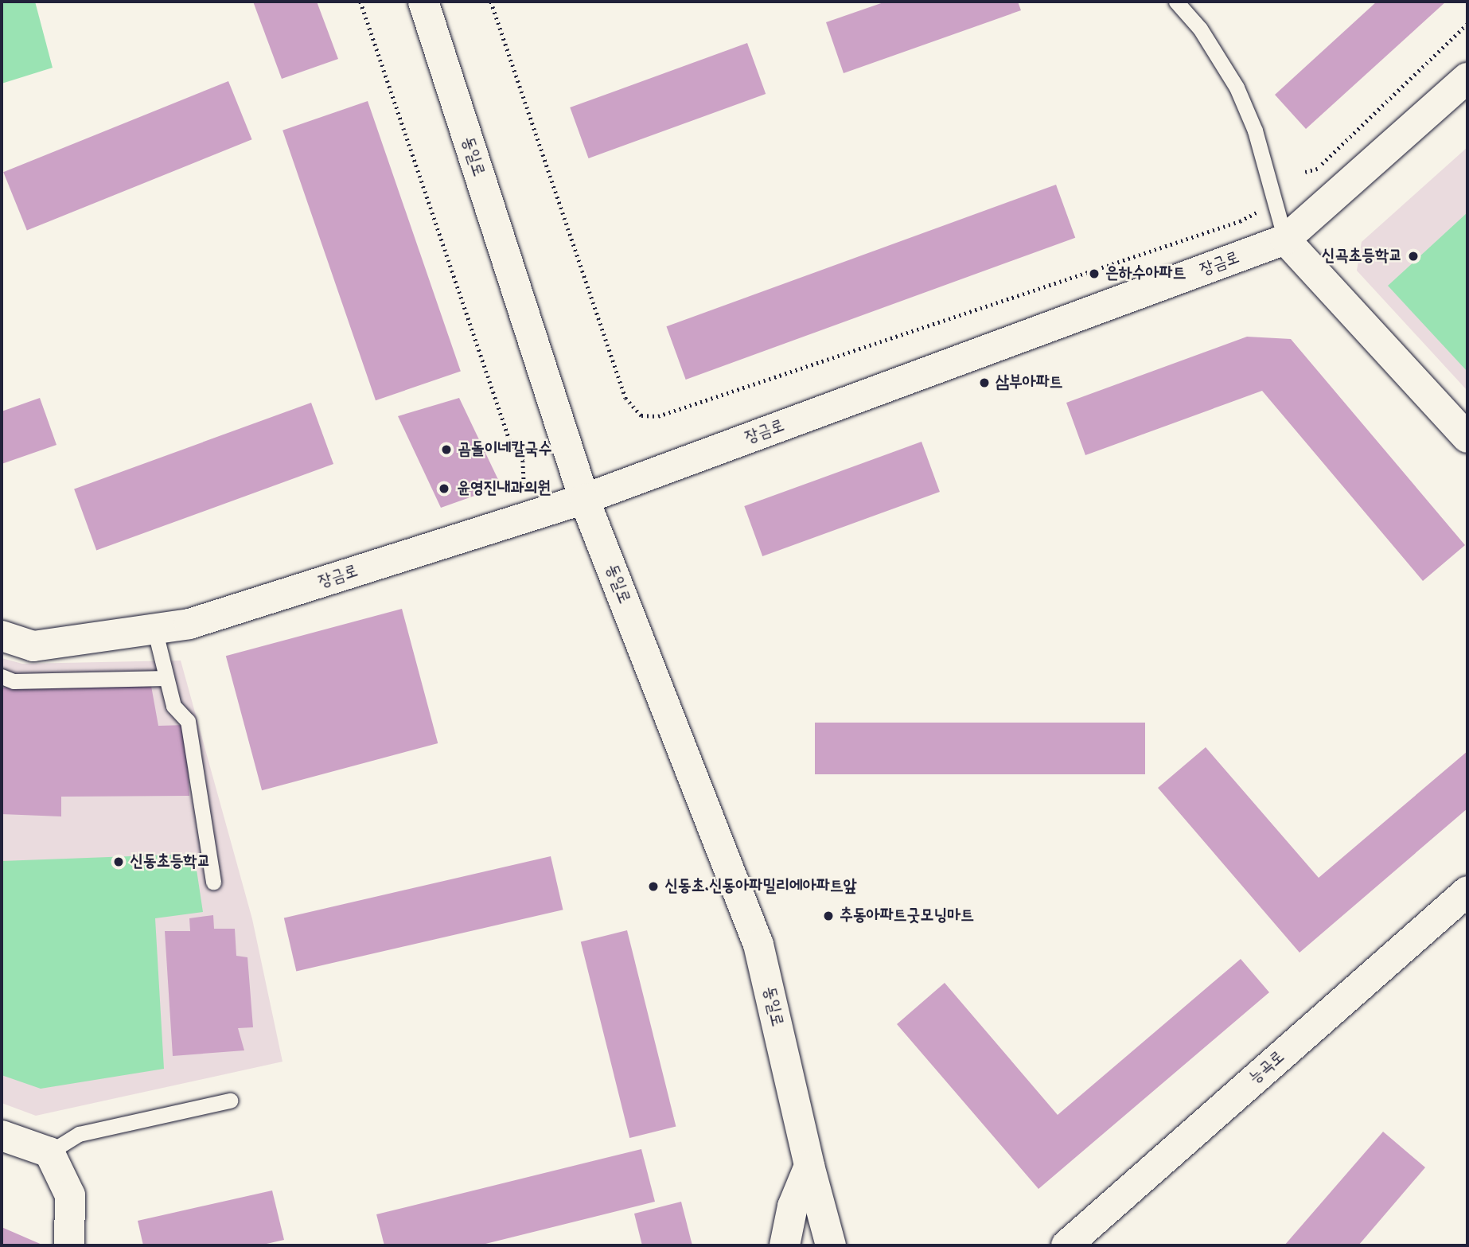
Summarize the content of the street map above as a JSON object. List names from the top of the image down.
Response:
{
  "streets": {
    "street": ["동일로", "장금로", "능곡로"]
  },
  "crossings": [
    ["동일로", "장금로"]
  ],
  "places": [
    "신곡초등학교",
    "은하수아파트",
    "삼부아파트",
    "곰돌이네칼국수",
    "윤영진내과의원",
    "신동초등학교",
    "신동초.신동아파밀리에아파트앞",
    "추동아파트굿모닝마트"
  ]
}
